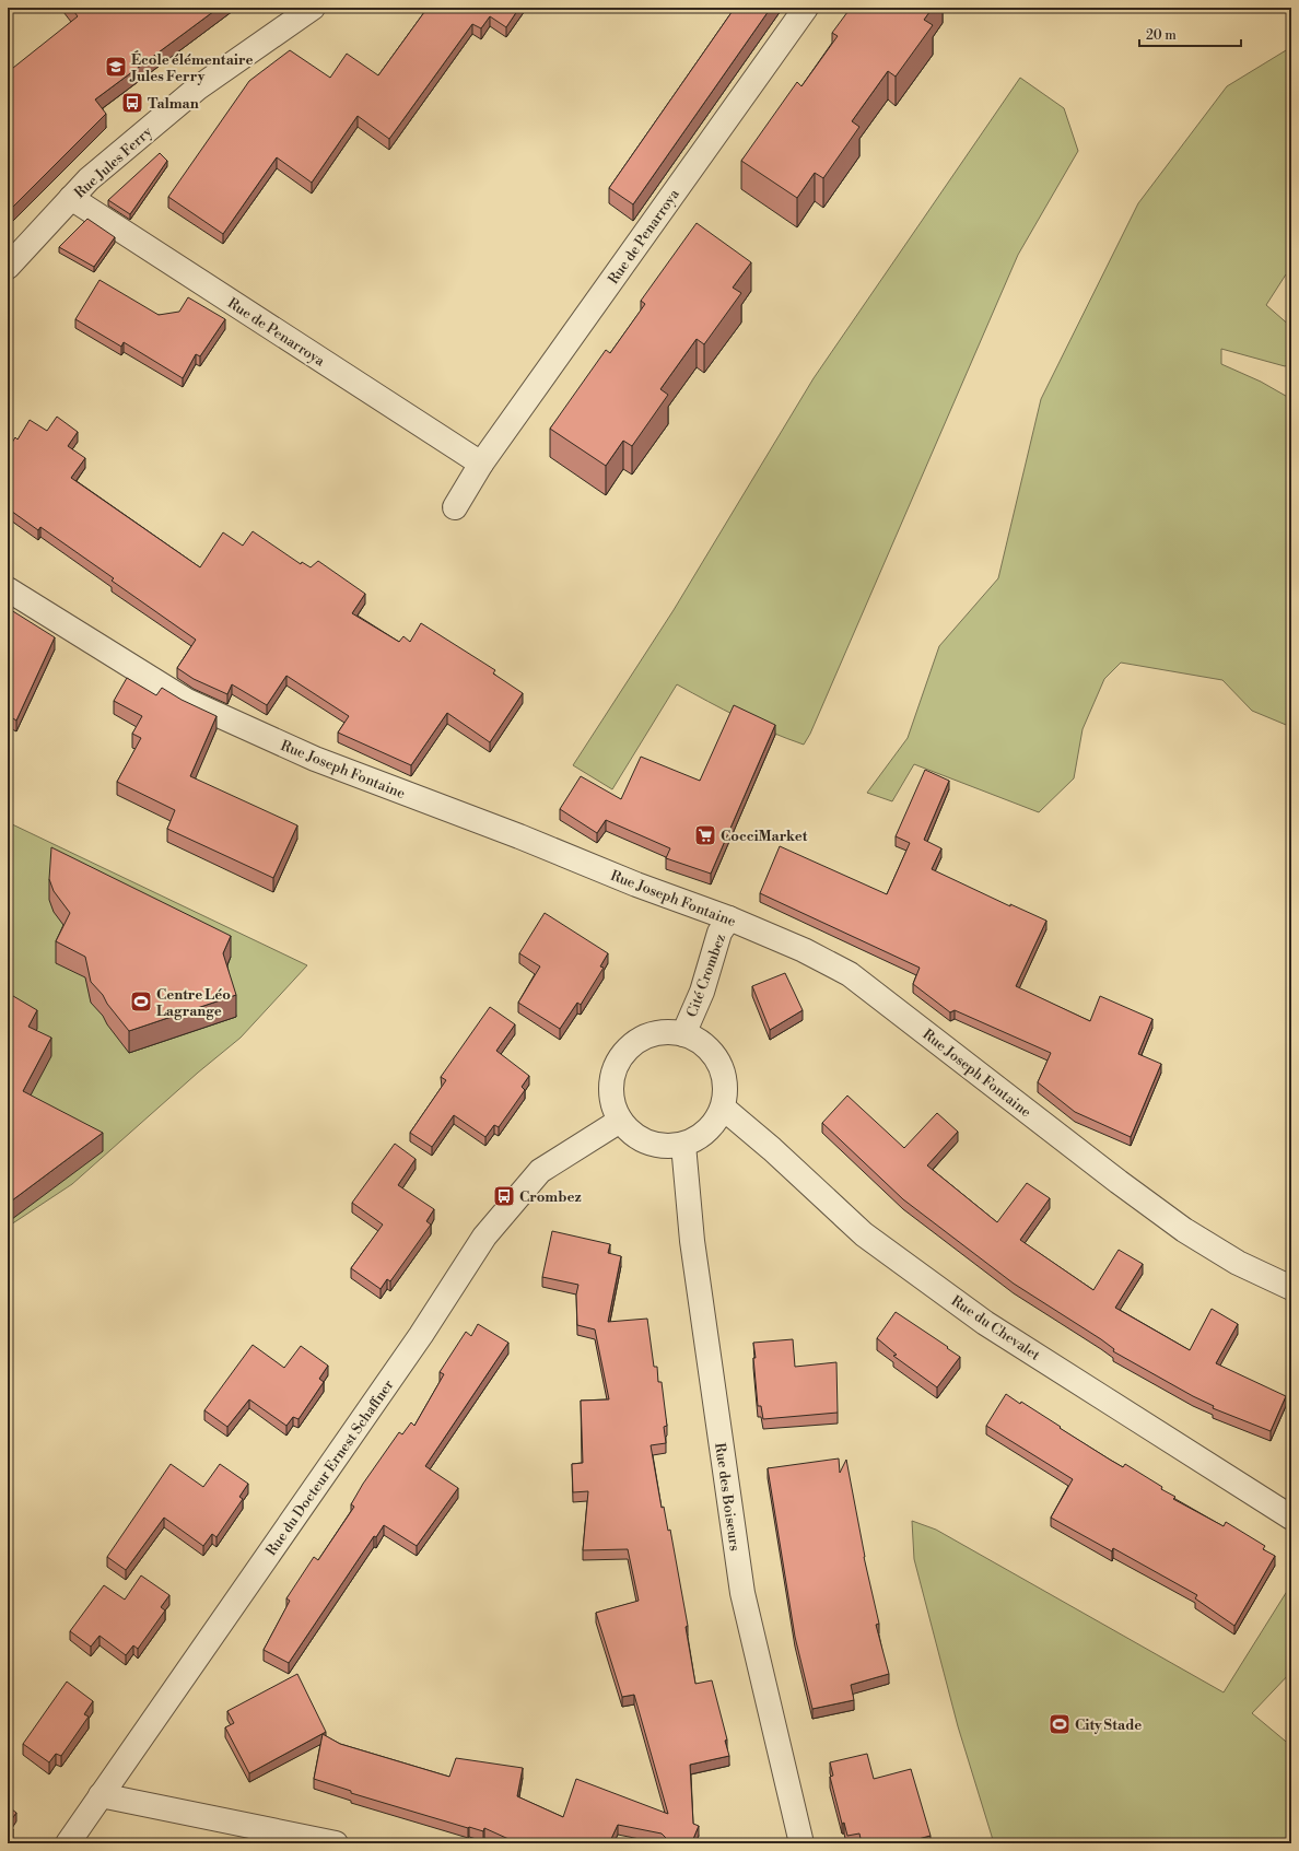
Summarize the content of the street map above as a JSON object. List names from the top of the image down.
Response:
{
  "streets": {
    "street": [
      "Rue Jules Ferry",
      "Rue de Penarroya",
      "Rue Joseph Fontaine",
      "Cité Crombez",
      "Rue du Chevalet",
      "Rue du Docteur Ernest Schaffner",
      "Rue des Boiseurs"
    ]
  },
  "crossings": [
    ["Rue Jules Ferry", "Rue de Penarroya"],
    ["Rue Joseph Fontaine", "Cité Crombez"],
    ["Cité Crombez", "Rue du Chevalet"],
    ["Cité Crombez", "Rue du Docteur Ernest Schaffner"],
    ["Cité Crombez", "Rue des Boiseurs"],
    ["Rue du Chevalet", "Rue du Docteur Ernest Schaffner"],
    ["Rue du Chevalet", "Rue des Boiseurs"],
    ["Rue du Docteur Ernest Schaffner", "Rue des Boiseurs"]
  ],
  "places": {
    "school or university": ["École élémentaire Jules Ferry"],
    "bus stop": ["Talman", "Crombez"],
    "supermarket": ["CocciMarket"],
    "sports": ["Centre Léo Lagrange", "City Stade"]
  },
  "scale_bar": "20 m"
}
